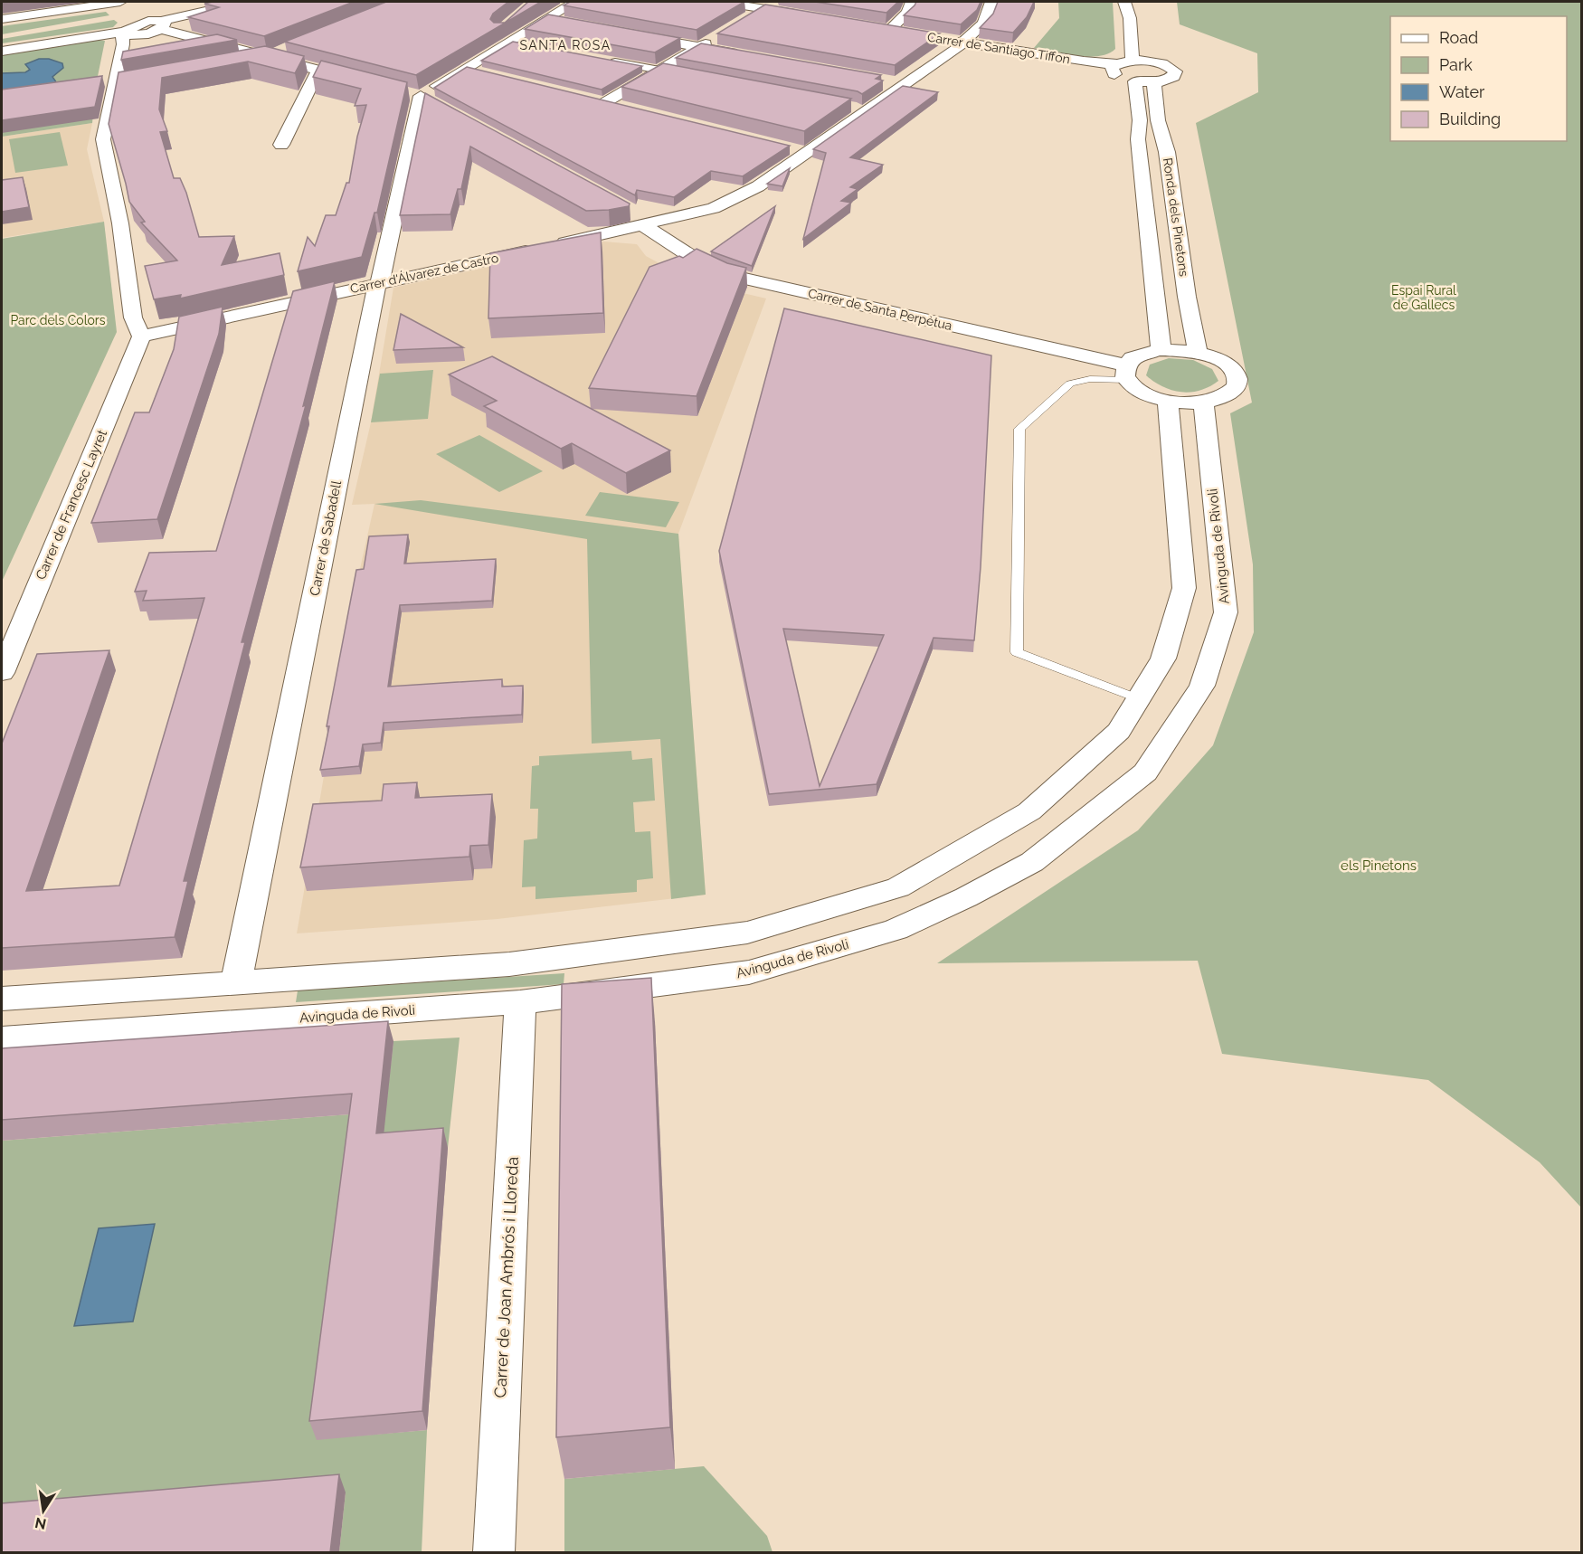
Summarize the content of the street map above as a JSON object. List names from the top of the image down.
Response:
{
  "streets": {
    "street": [
      "Carrer de Santiago Tiffon",
      "Ronda dels Pinetons",
      "Carrer d'Álvarez de Castro",
      "Carrer de Santa Perpètua",
      "Carrer de Francesc Layret",
      "Carrer de Sabadell",
      "Avinguda de Rivoli",
      "Carrer de Joan Ambrós i Lloreda"
    ]
  },
  "crossings": [
    ["Carrer de Santiago Tiffon", "Ronda dels Pinetons"],
    ["Carrer de Santiago Tiffon", "Carrer d'Álvarez de Castro"],
    ["Carrer d'Álvarez de Castro", "Carrer de Santa Perpètua"],
    ["Carrer d'Álvarez de Castro", "Carrer de Francesc Layret"],
    ["Carrer d'Álvarez de Castro", "Carrer de Sabadell"],
    ["Avinguda de Rivoli", "Carrer de Joan Ambrós i Lloreda"]
  ],
  "districts": ["SANTA ROSA"],
  "parks": ["Espai Rural de Gallecs", "Parc dels Colors", "els Pinetons"],
  "legend": [
    "Road",
    "Park",
    "Water",
    "Building"
  ],
  "north": "bottom"
}
